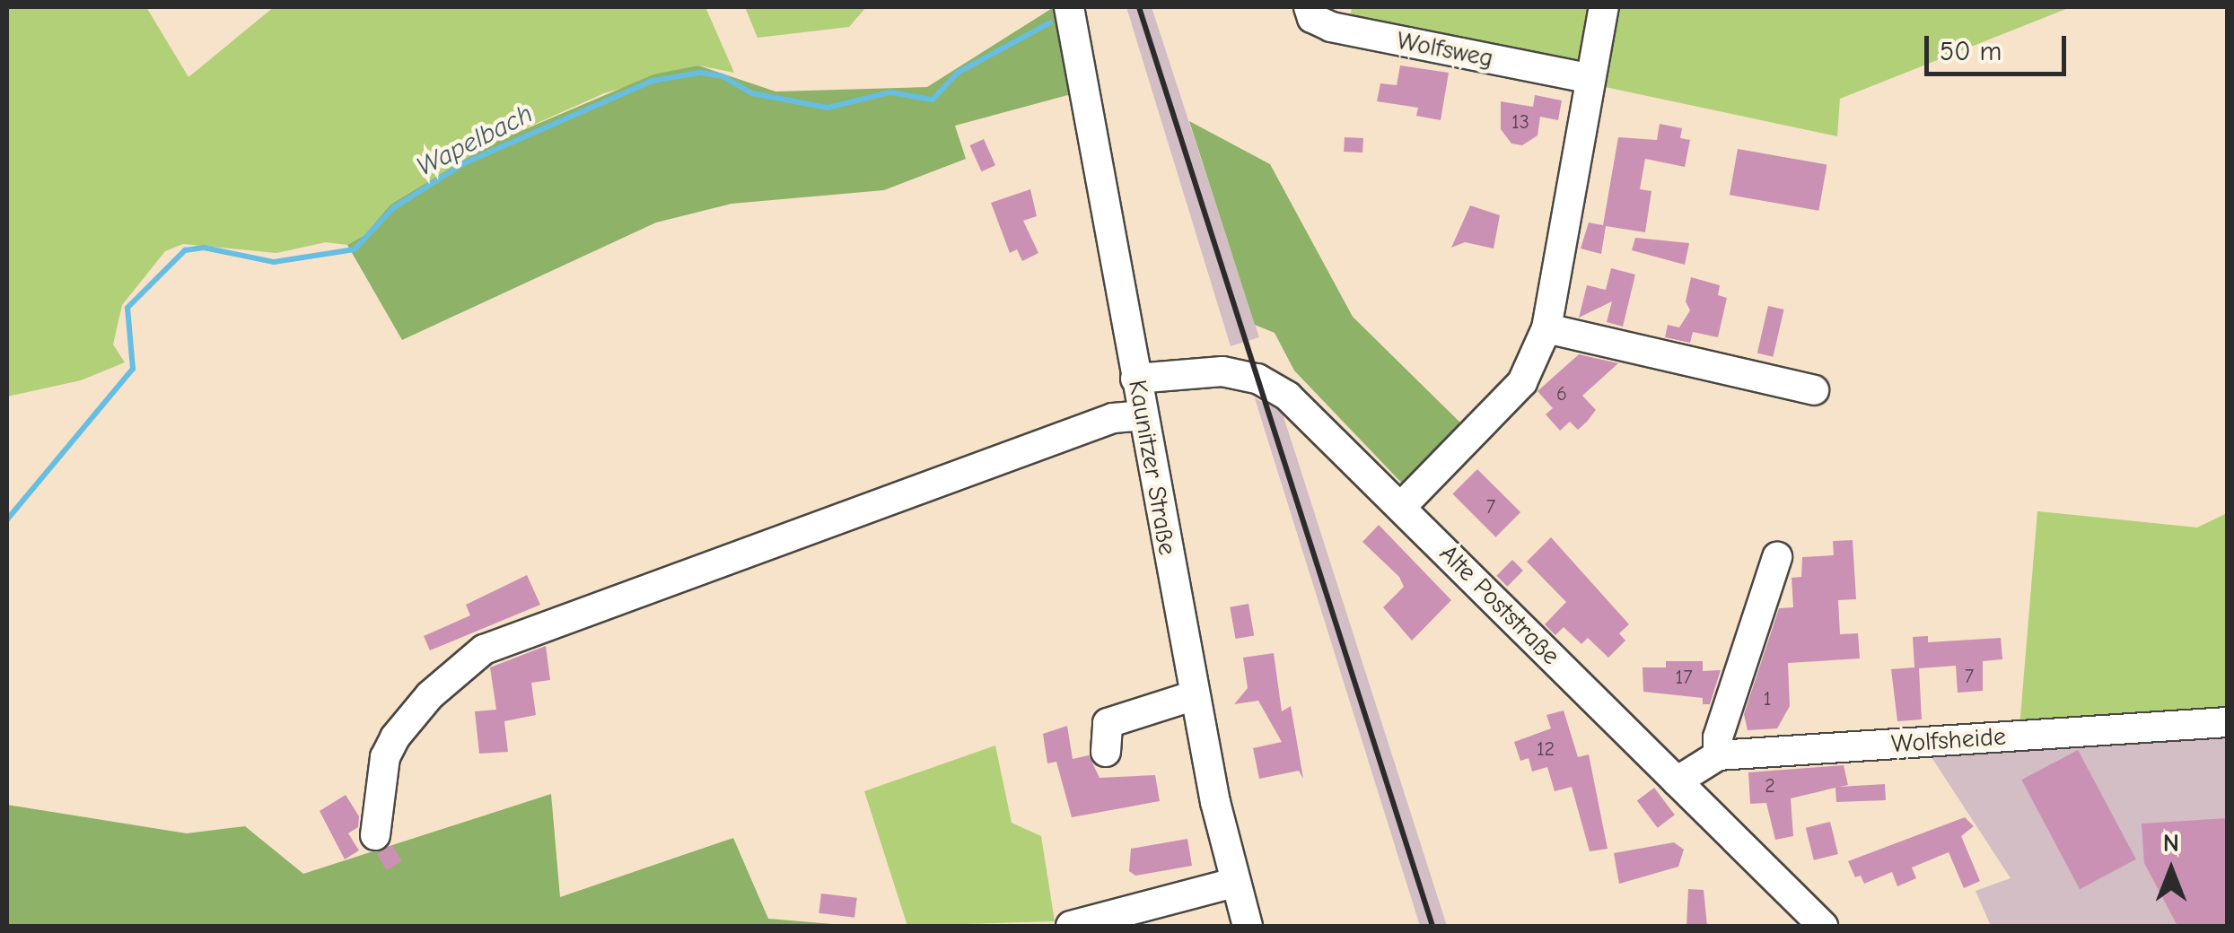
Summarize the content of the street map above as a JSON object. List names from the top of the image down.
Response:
{
  "streets": {
    "street": [
      "Wolfsweg",
      "Kaunitzer Straße",
      "Alte Poststraße",
      "Wolfsheide"
    ]
  },
  "crossings": [
    ["Kaunitzer Straße", "Alte Poststraße"],
    ["Alte Poststraße", "Wolfsheide"]
  ],
  "water": ["Wapelbach"],
  "house_numbers": [
    "13",
    "6",
    "7",
    "7",
    "17",
    "1",
    "12",
    "2"
  ],
  "scale_bar": "50 m",
  "north": "top"
}
